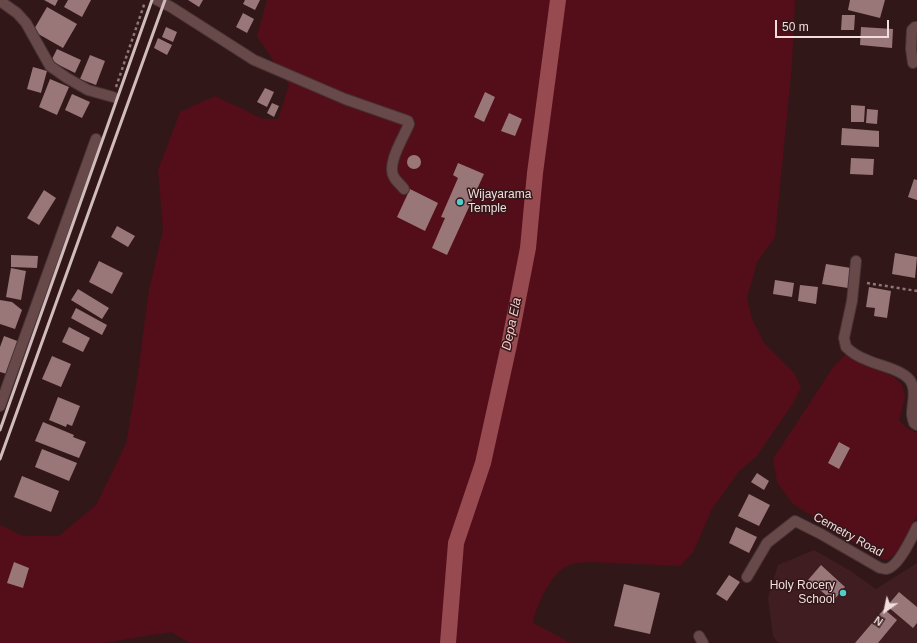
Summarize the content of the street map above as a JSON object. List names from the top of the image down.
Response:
{
  "streets": {
    "street": ["Cemetry Road"]
  },
  "water": ["Depa Ela"],
  "places": ["Wijayarama Temple", "Holy Rocery School"],
  "scale_bar": "50 m",
  "north": "bottom left"
}
